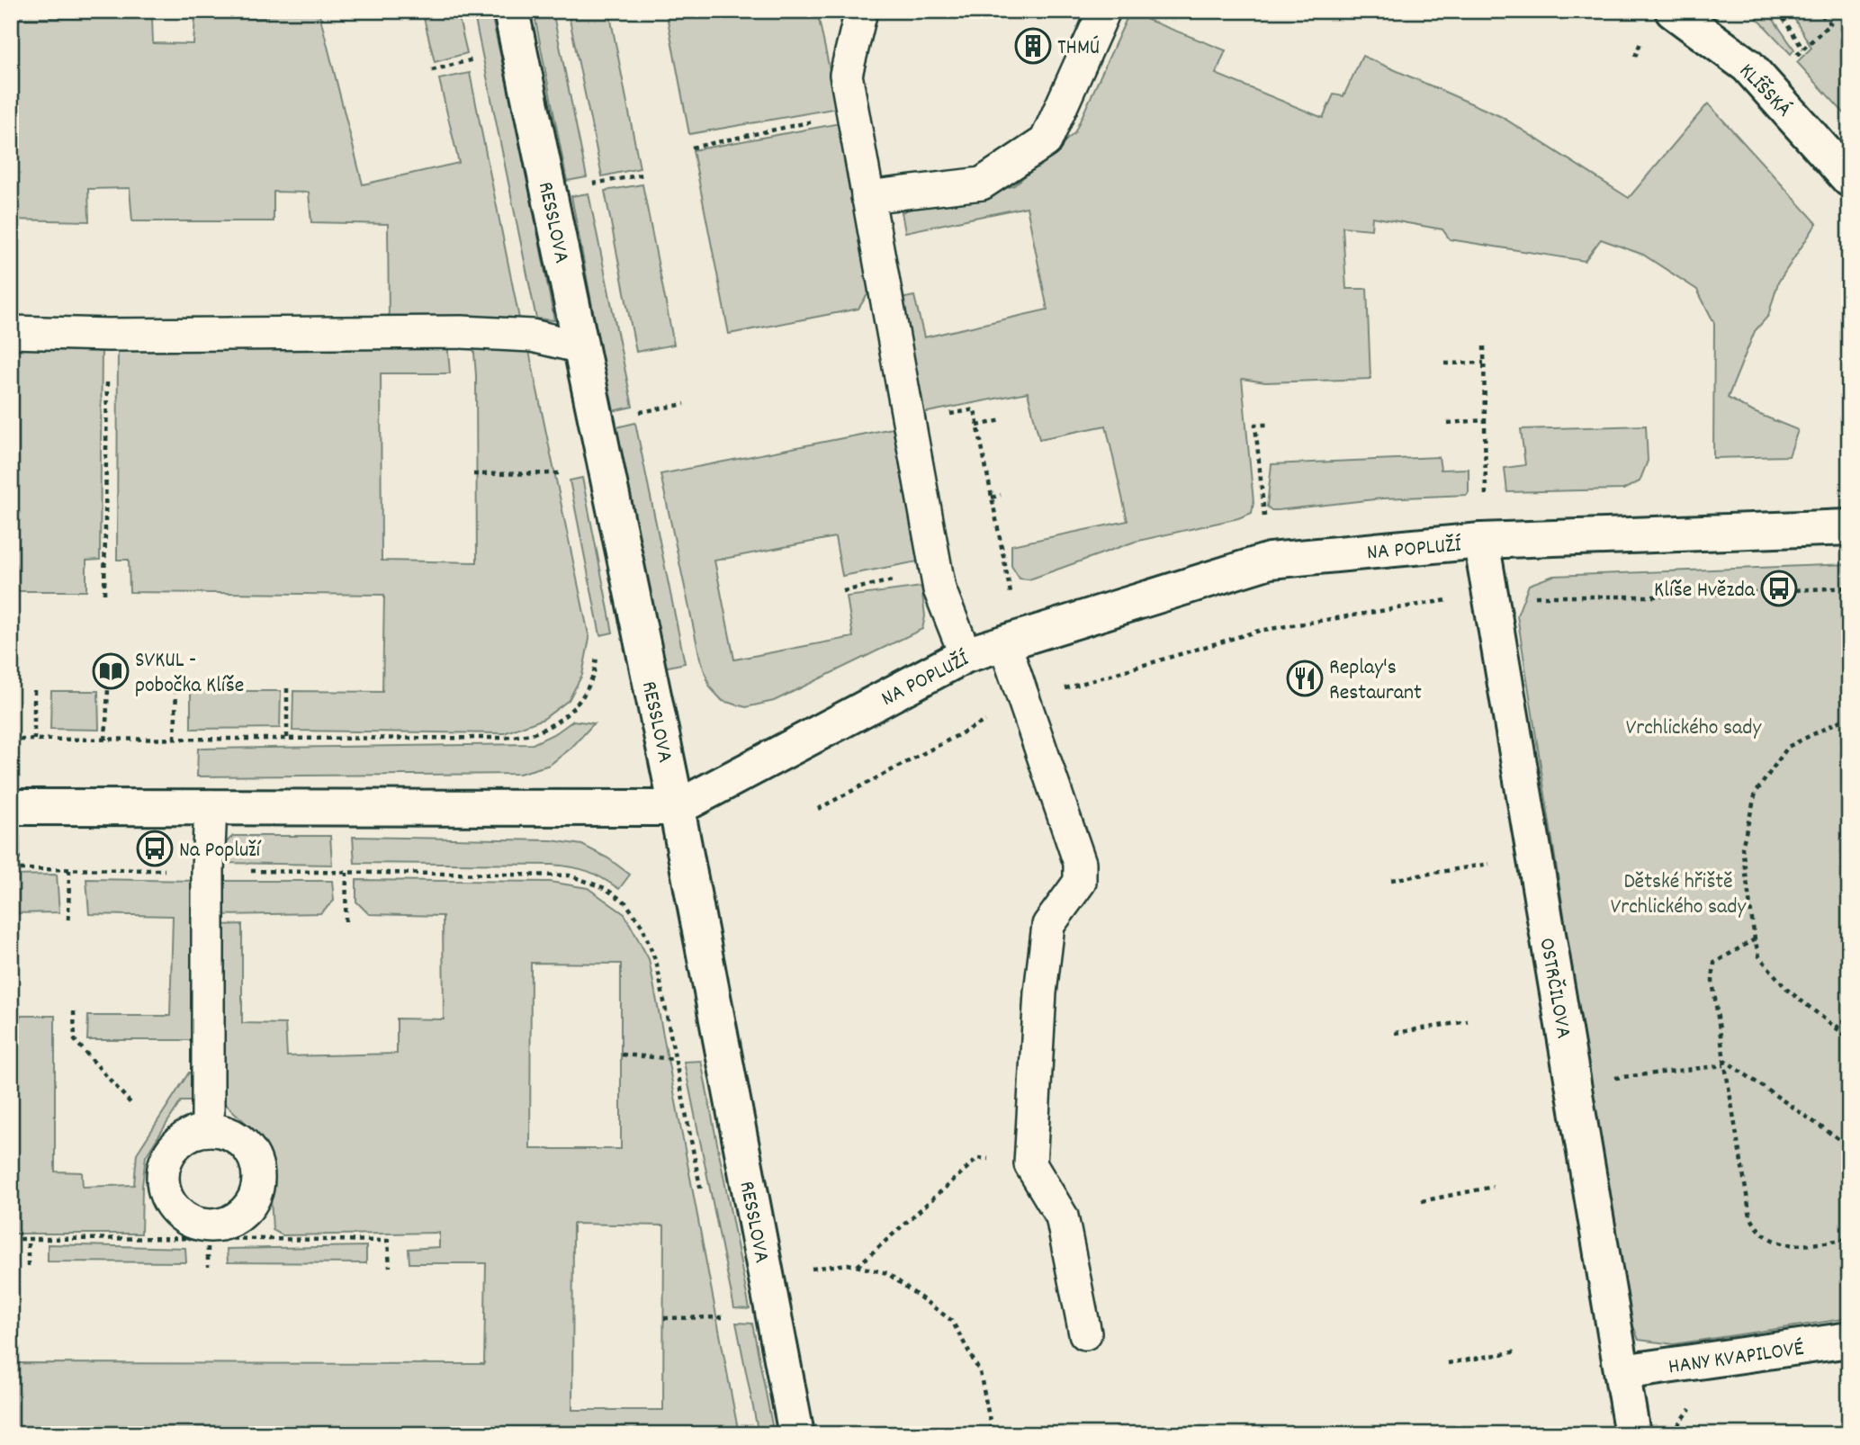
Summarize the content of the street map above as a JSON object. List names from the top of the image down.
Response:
{
  "streets": {
    "street": [
      "KLÍŠSKÁ",
      "RESSLOVA",
      "NA POPLUŽÍ",
      "OSTRČILOVA",
      "HANY KVAPILOVÉ"
    ]
  },
  "crossings": [
    ["RESSLOVA", "NA POPLUŽÍ"],
    ["NA POPLUŽÍ", "OSTRČILOVA"],
    ["OSTRČILOVA", "HANY KVAPILOVÉ"]
  ],
  "parks": ["Vrchlického sady", "Dětské hřiště Vrchlického sady"],
  "places": {
    "building": ["THMÚ"],
    "bus stop": ["Klíše Hvězda", "Na Popluží"],
    "library": ["SVKUL - pobočka Klíše"],
    "restaurant": ["Replay's Restaurant"]
  }
}
